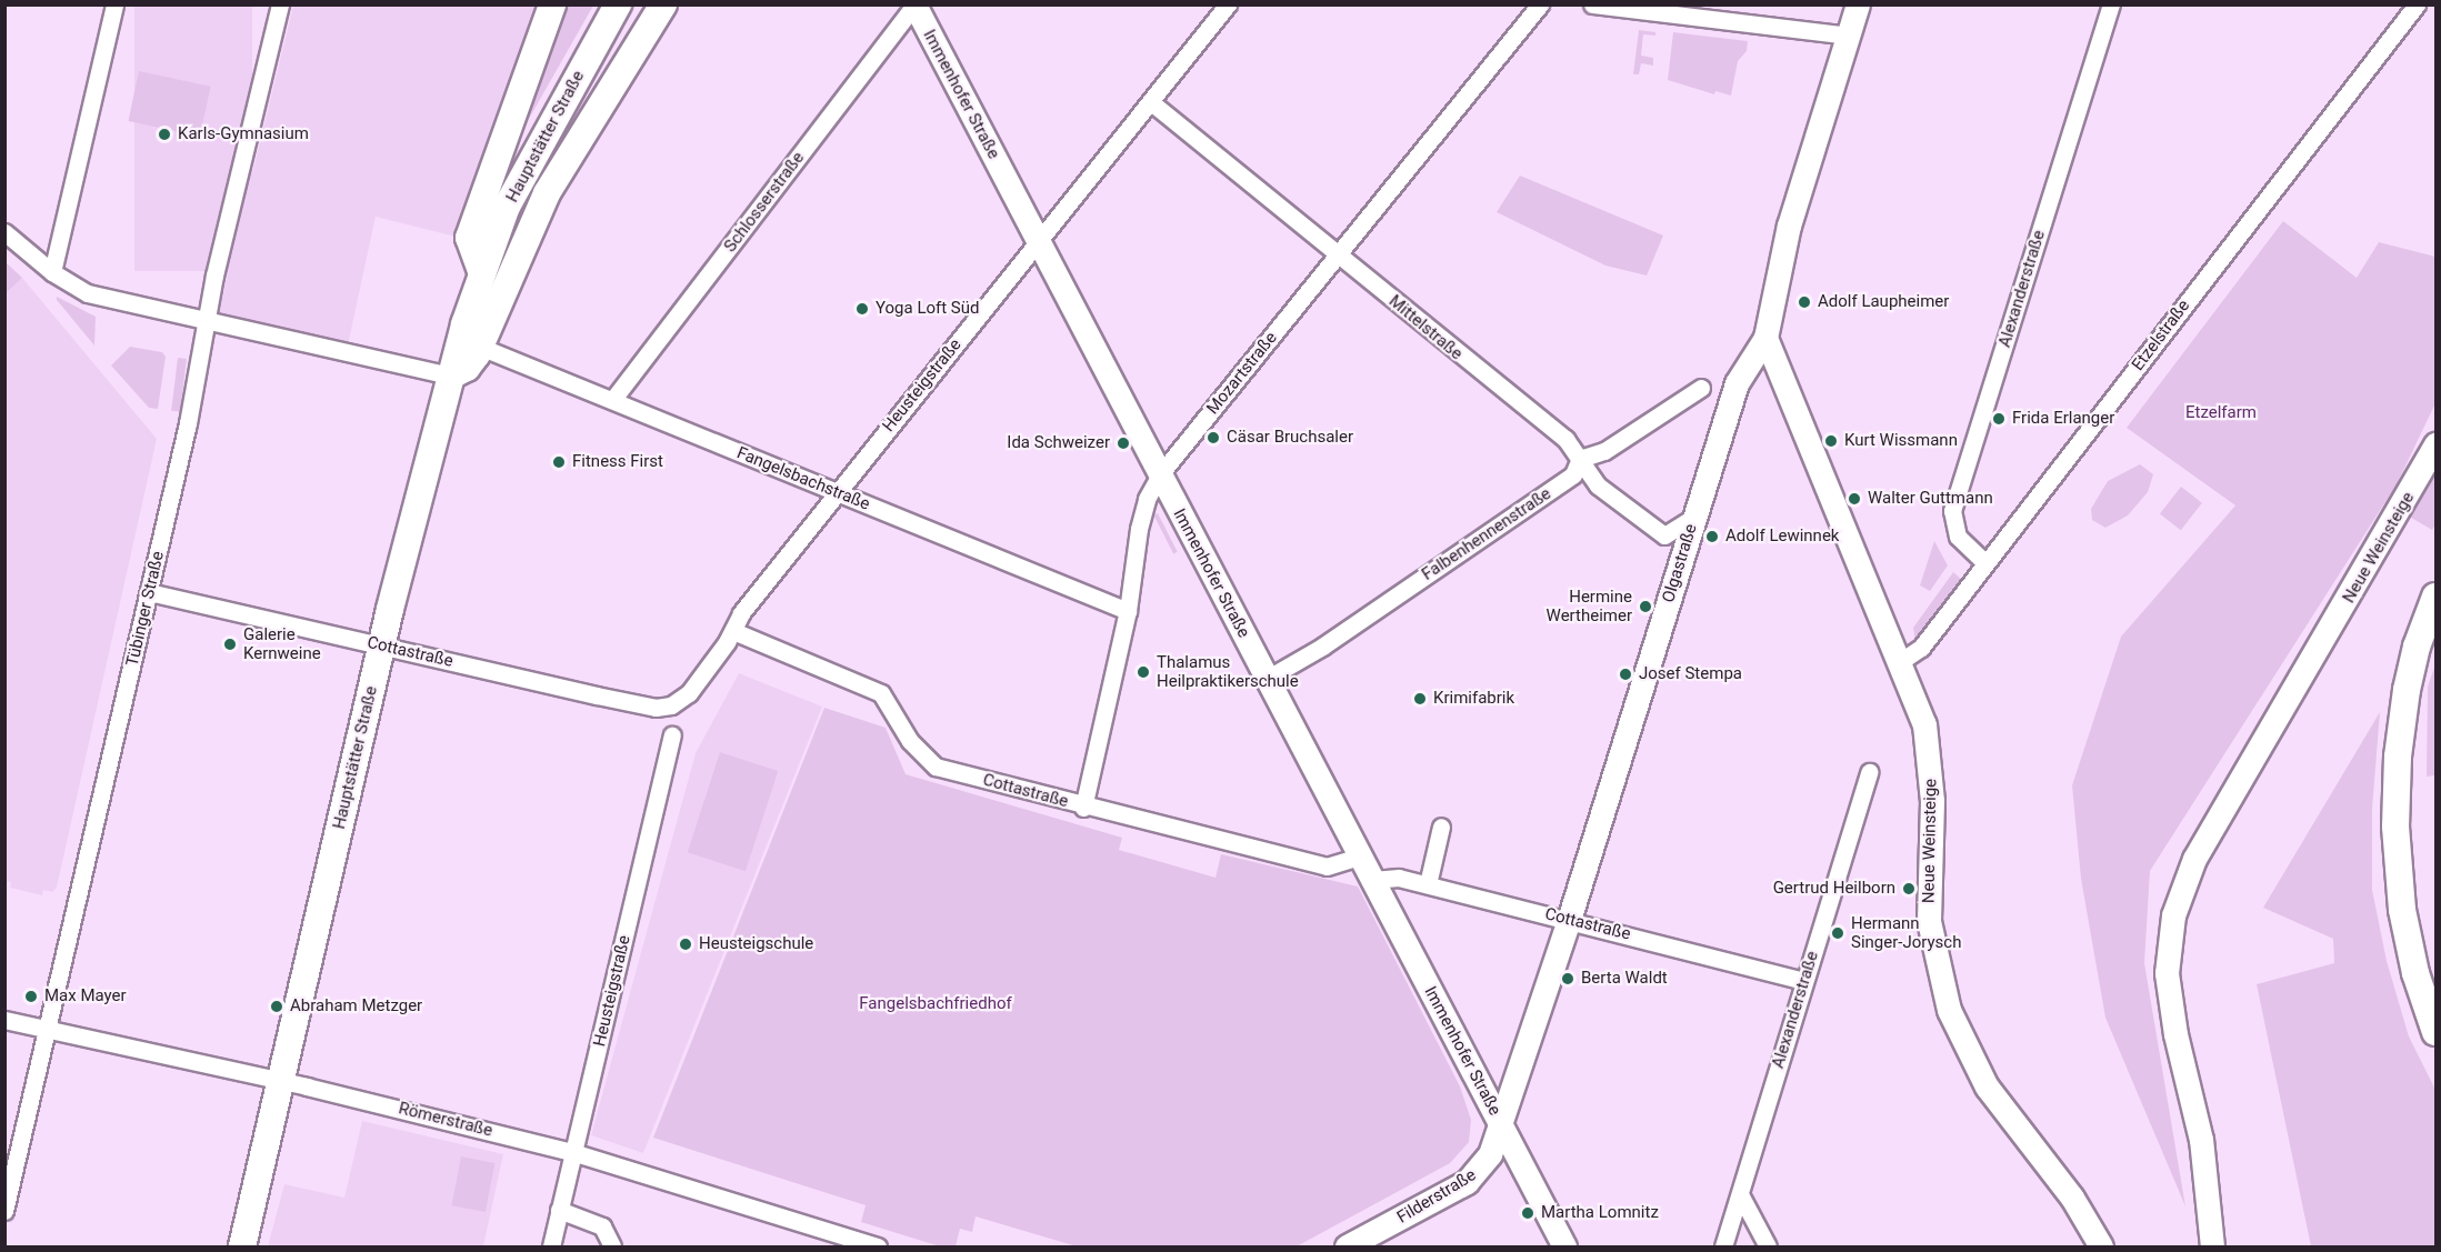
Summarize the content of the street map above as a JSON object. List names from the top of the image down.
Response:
{
  "streets": {
    "main road": ["Hauptstätter Straße"],
    "street": [
      "Immenhofer Straße",
      "Schlosserstraße",
      "Alexanderstraße",
      "Mittelstraße",
      "Etzelstraße",
      "Mozartstraße",
      "Heusteigstraße",
      "Fangelsbachstraße",
      "Falbenhennenstraße",
      "Neue Weinsteige",
      "Olgastraße",
      "Tübinger Straße",
      "Cottastraße",
      "Römerstraße",
      "Filderstraße"
    ]
  },
  "crossings": [
    ["Immenhofer Straße", "Schlosserstraße"],
    ["Immenhofer Straße", "Mozartstraße"],
    ["Immenhofer Straße", "Heusteigstraße"],
    ["Immenhofer Straße", "Falbenhennenstraße"],
    ["Immenhofer Straße", "Olgastraße"],
    ["Immenhofer Straße", "Cottastraße"],
    ["Immenhofer Straße", "Filderstraße"],
    ["Hauptstätter Straße", "Cottastraße"],
    ["Hauptstätter Straße", "Römerstraße"],
    ["Schlosserstraße", "Fangelsbachstraße"],
    ["Alexanderstraße", "Etzelstraße"],
    ["Alexanderstraße", "Cottastraße"],
    ["Mittelstraße", "Mozartstraße"],
    ["Mittelstraße", "Heusteigstraße"],
    ["Mittelstraße", "Falbenhennenstraße"],
    ["Mittelstraße", "Olgastraße"],
    ["Etzelstraße", "Neue Weinsteige"],
    ["Mozartstraße", "Fangelsbachstraße"],
    ["Mozartstraße", "Cottastraße"],
    ["Heusteigstraße", "Fangelsbachstraße"],
    ["Heusteigstraße", "Cottastraße"],
    ["Heusteigstraße", "Römerstraße"],
    ["Neue Weinsteige", "Olgastraße"],
    ["Olgastraße", "Cottastraße"],
    ["Olgastraße", "Filderstraße"],
    ["Tübinger Straße", "Cottastraße"],
    ["Tübinger Straße", "Römerstraße"]
  ],
  "parks": ["Etzelfarm", "Fangelsbachfriedhof"],
  "places": [
    "Karls-Gymnasium",
    "Adolf Laupheimer",
    "Yoga Loft Süd",
    "Frida Erlanger",
    "Cäsar Bruchsaler",
    "Kurt Wissmann",
    "Ida Schweizer",
    "Fitness First",
    "Walter Guttmann",
    "Adolf Lewinnek",
    "Hermine Wertheimer",
    "Galerie Kernweine",
    "Thalamus Heilpraktikerschule",
    "Josef Stempa",
    "Krimifabrik",
    "Gertrud Heilborn",
    "Hermann Singer-Jorysch",
    "Heusteigschule",
    "Berta Waldt",
    "Max Mayer",
    "Abraham Metzger",
    "Martha Lomnitz"
  ]
}
